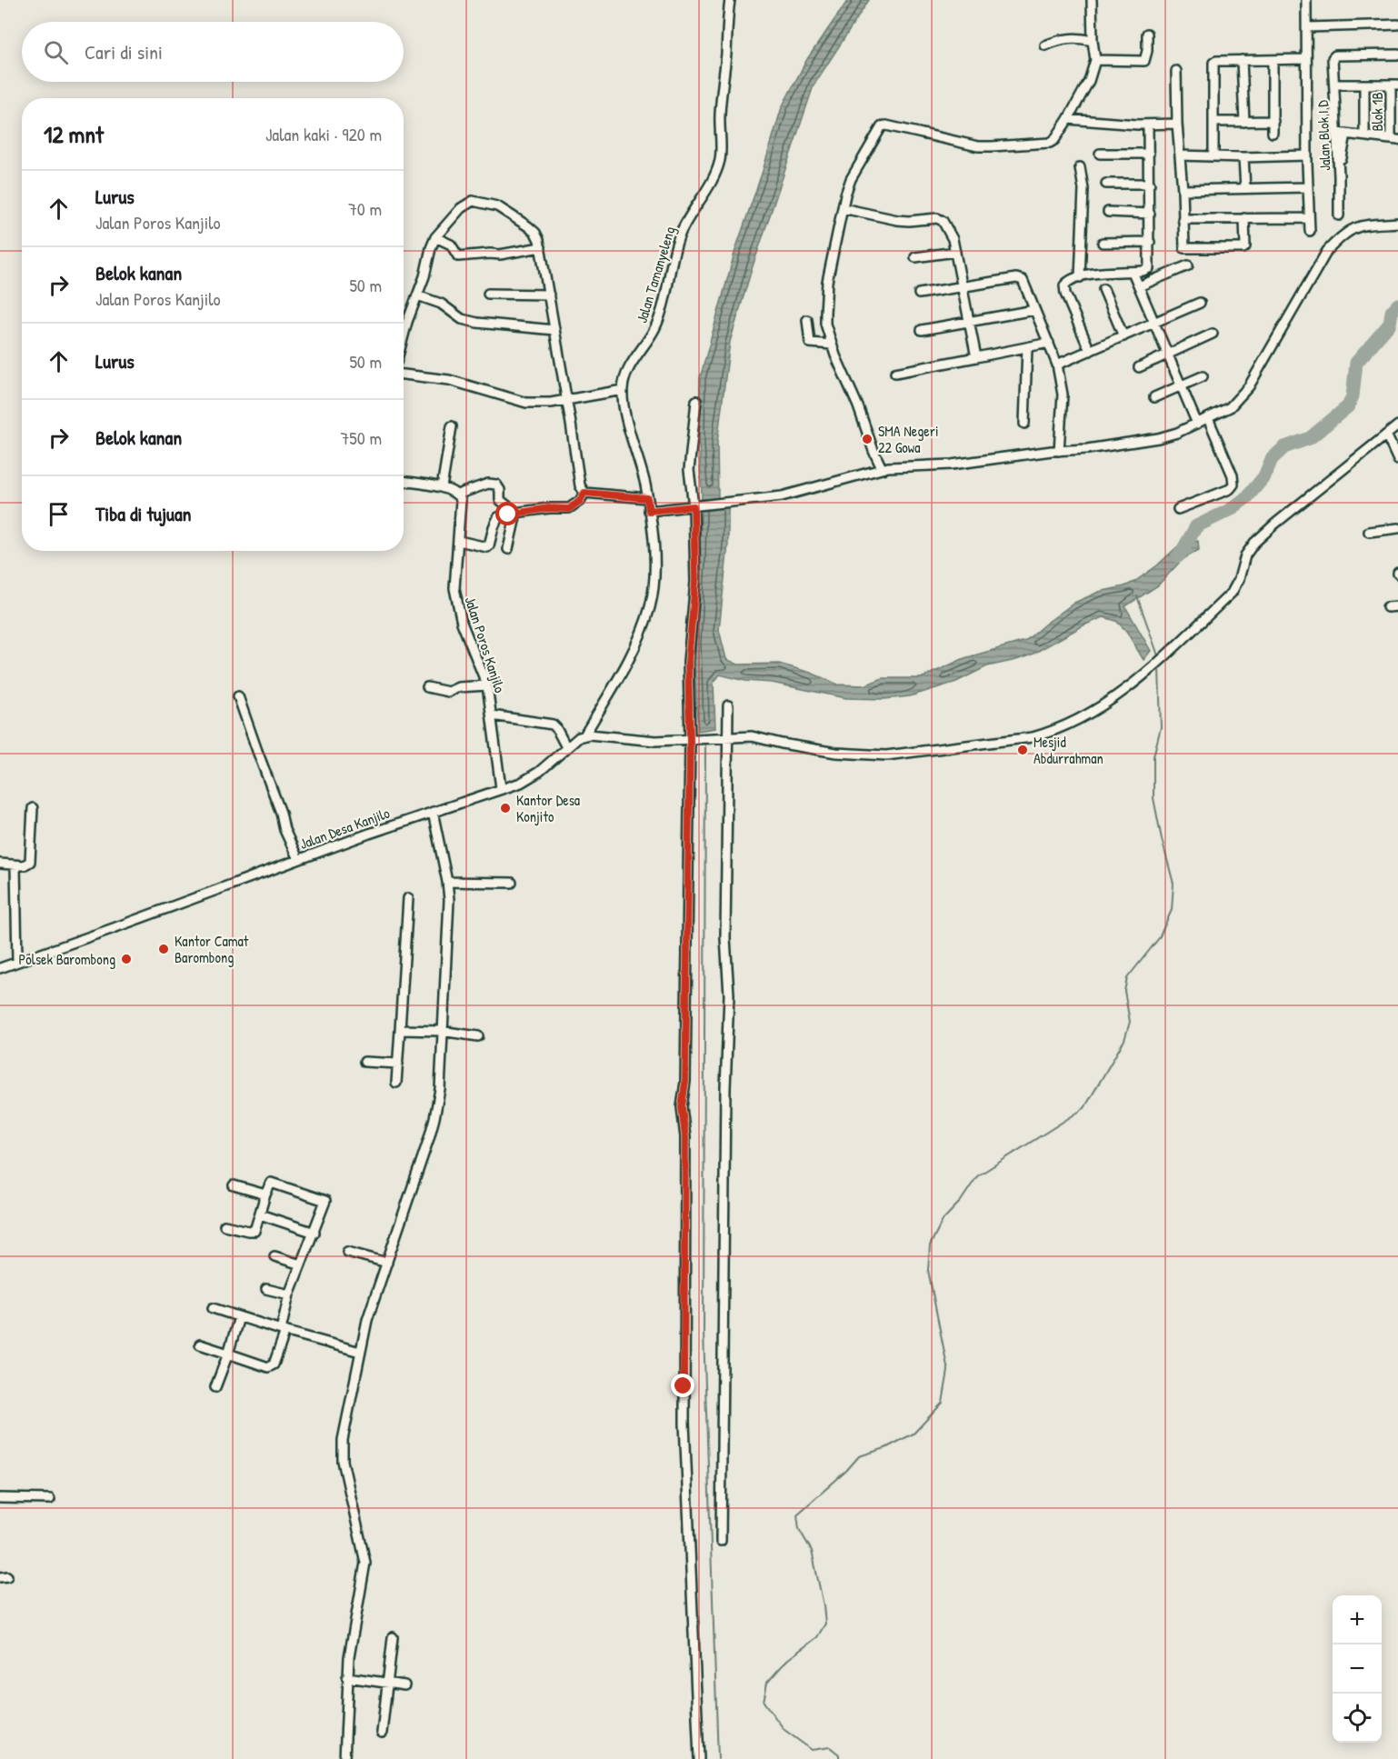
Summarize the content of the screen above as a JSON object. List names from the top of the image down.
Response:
{
  "streets": {
    "street": [
      "Blok 1B",
      "Jalan Blok I D",
      "Jalan Tamanyeleng",
      "Jalan Poros Kanjilo",
      "Jalan Desa Kanjilo"
    ]
  },
  "crossings": [
    ["Jalan Tamanyeleng", "Jalan Desa Kanjilo"],
    ["Jalan Poros Kanjilo", "Jalan Desa Kanjilo"]
  ],
  "places": [
    "SMA Negeri 22 Gowa",
    "Mesjid Abdurrahman",
    "Kantor Desa Konjito",
    "Kantor Camat Barombong",
    "Polsek Barombong"
  ],
  "page": {
    "search": "Cari di sini",
    "heading": ["12 mnt", "Jalan kaki · 920 m"],
    "list": [
      ["Lurus", "Jalan Poros Kanjilo", "70 m"],
      ["Belok kanan", "Jalan Poros Kanjilo", "50 m"],
      ["Lurus", "50 m"],
      ["Belok kanan", "750 m"],
      "Tiba di tujuan"
    ],
    "map_buttons": ["+", "−"]
  }
}
